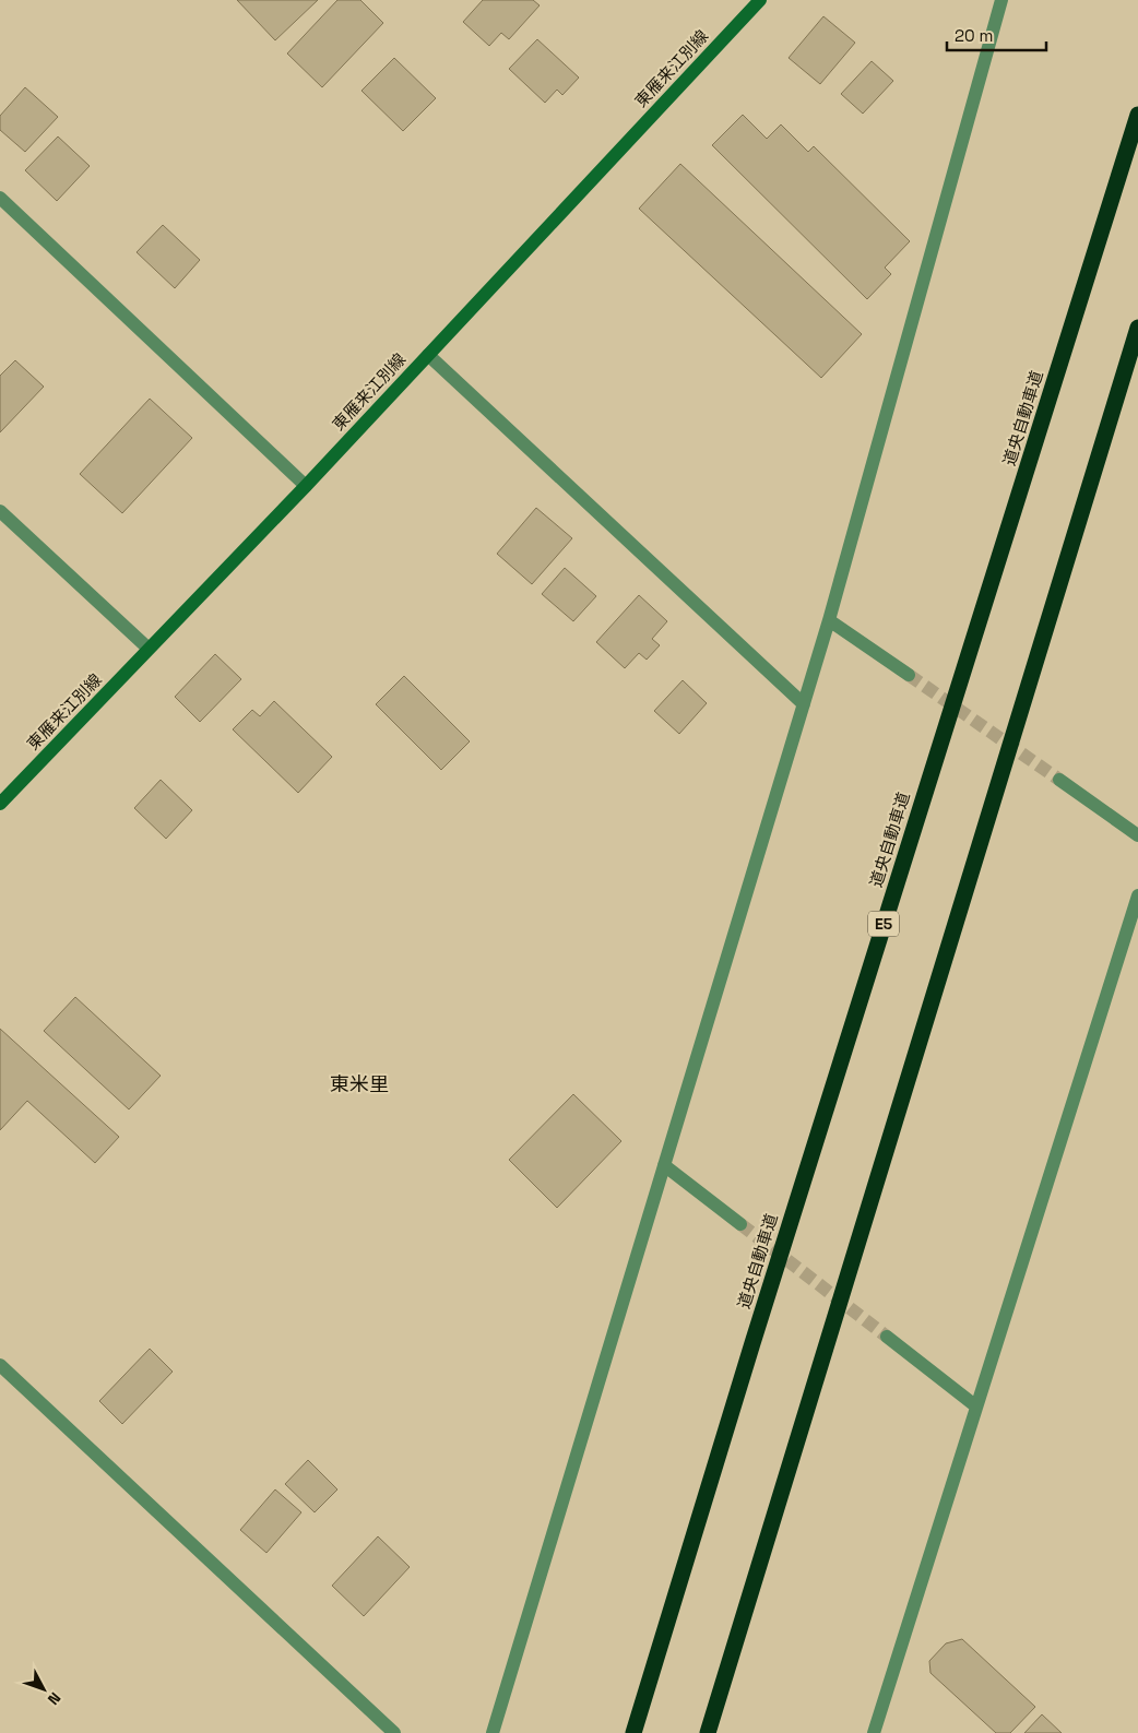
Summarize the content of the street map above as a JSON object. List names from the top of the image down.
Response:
{
  "streets": {
    "highway": ["道央自動車道", "E5"],
    "main road": ["東雁来江別線"]
  },
  "districts": ["東米里"],
  "scale_bar": "20 m",
  "north": "bottom right"
}
